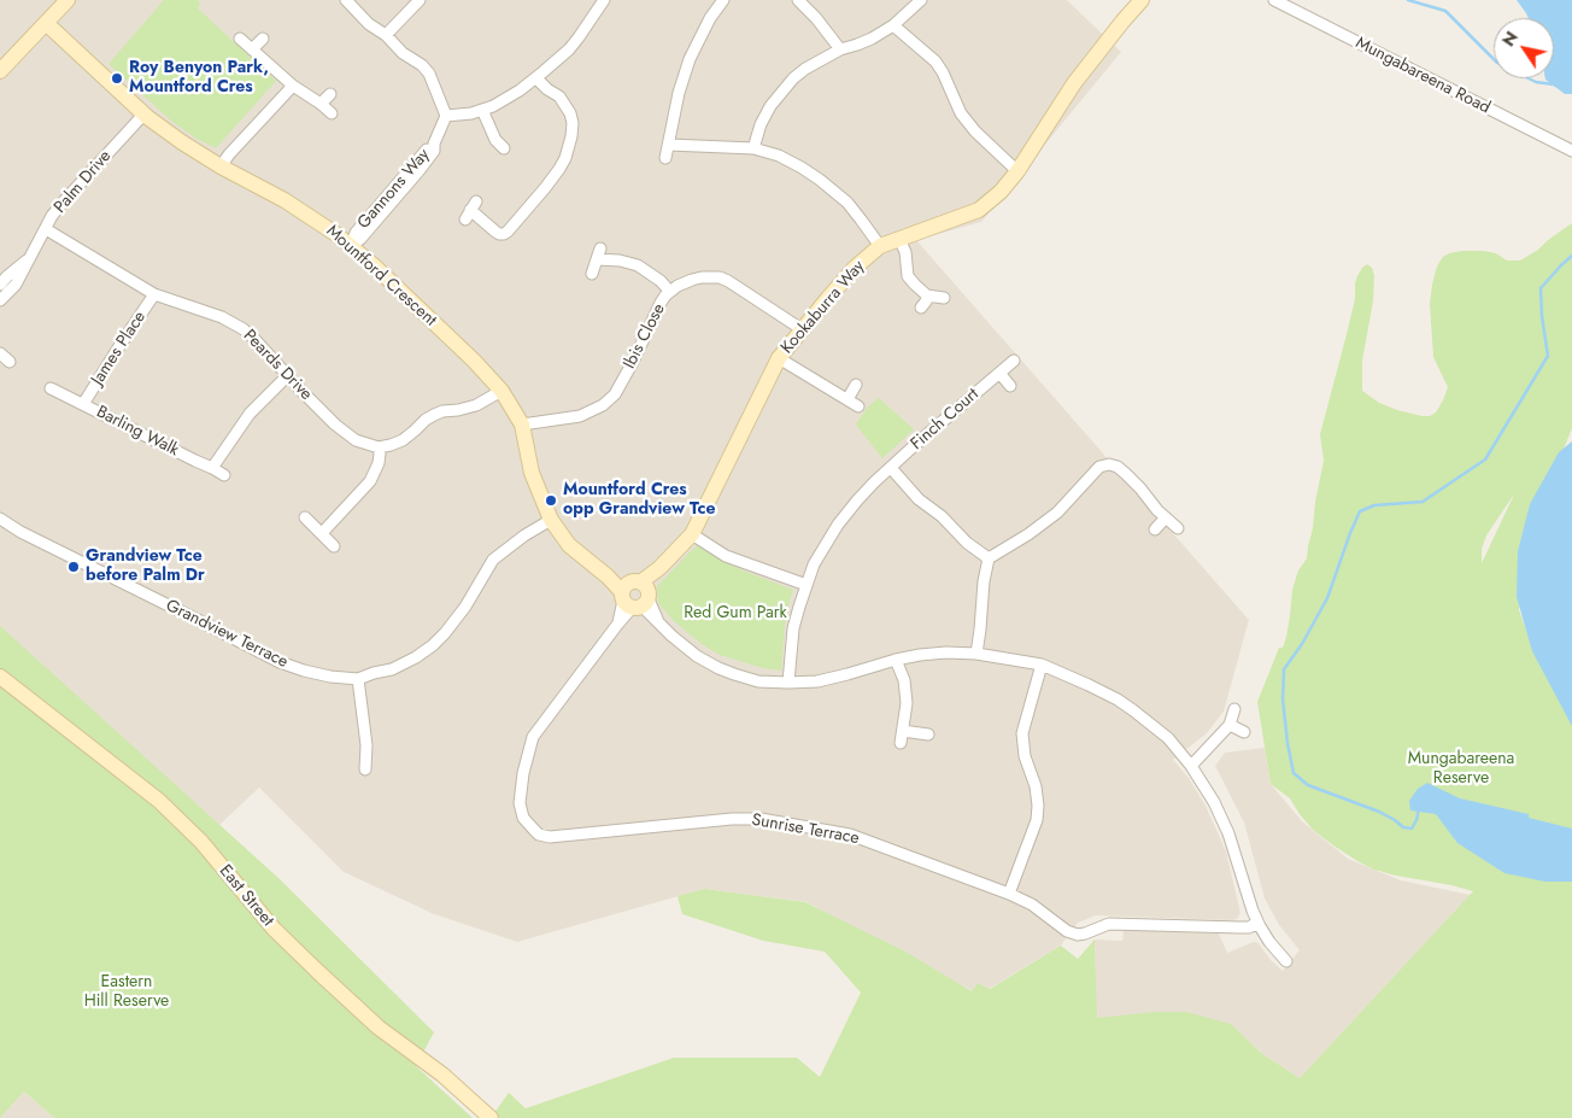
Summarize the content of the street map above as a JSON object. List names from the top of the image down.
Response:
{
  "streets": {
    "street": [
      "Mungabareena Road",
      "Palm Drive",
      "Gannons Way",
      "Mountford Crescent",
      "Kookaburra Way",
      "Ibis Close",
      "James Place",
      "Peards Drive",
      "Finch Court",
      "Barling Walk",
      "Grandview Terrace",
      "Sunrise Terrace",
      "East Street"
    ]
  },
  "crossings": [
    ["Palm Drive", "Mountford Crescent"],
    ["Palm Drive", "Peards Drive"],
    ["Gannons Way", "Mountford Crescent"],
    ["Mountford Crescent", "Kookaburra Way"],
    ["Mountford Crescent", "Ibis Close"],
    ["Mountford Crescent", "Finch Court"],
    ["Mountford Crescent", "Grandview Terrace"],
    ["Mountford Crescent", "Sunrise Terrace"],
    ["Kookaburra Way", "Ibis Close"],
    ["Kookaburra Way", "Sunrise Terrace"],
    ["James Place", "Peards Drive"],
    ["James Place", "Barling Walk"]
  ],
  "parks": ["Red Gum Park", "Mungabareena Reserve", "Eastern Hill Reserve"],
  "places": ["Roy Benyon Park, Mountford Cres", "Mountford Cres opp Grandview Tce", "Grandview Tce before Palm Dr"],
  "north": "top left"
}
